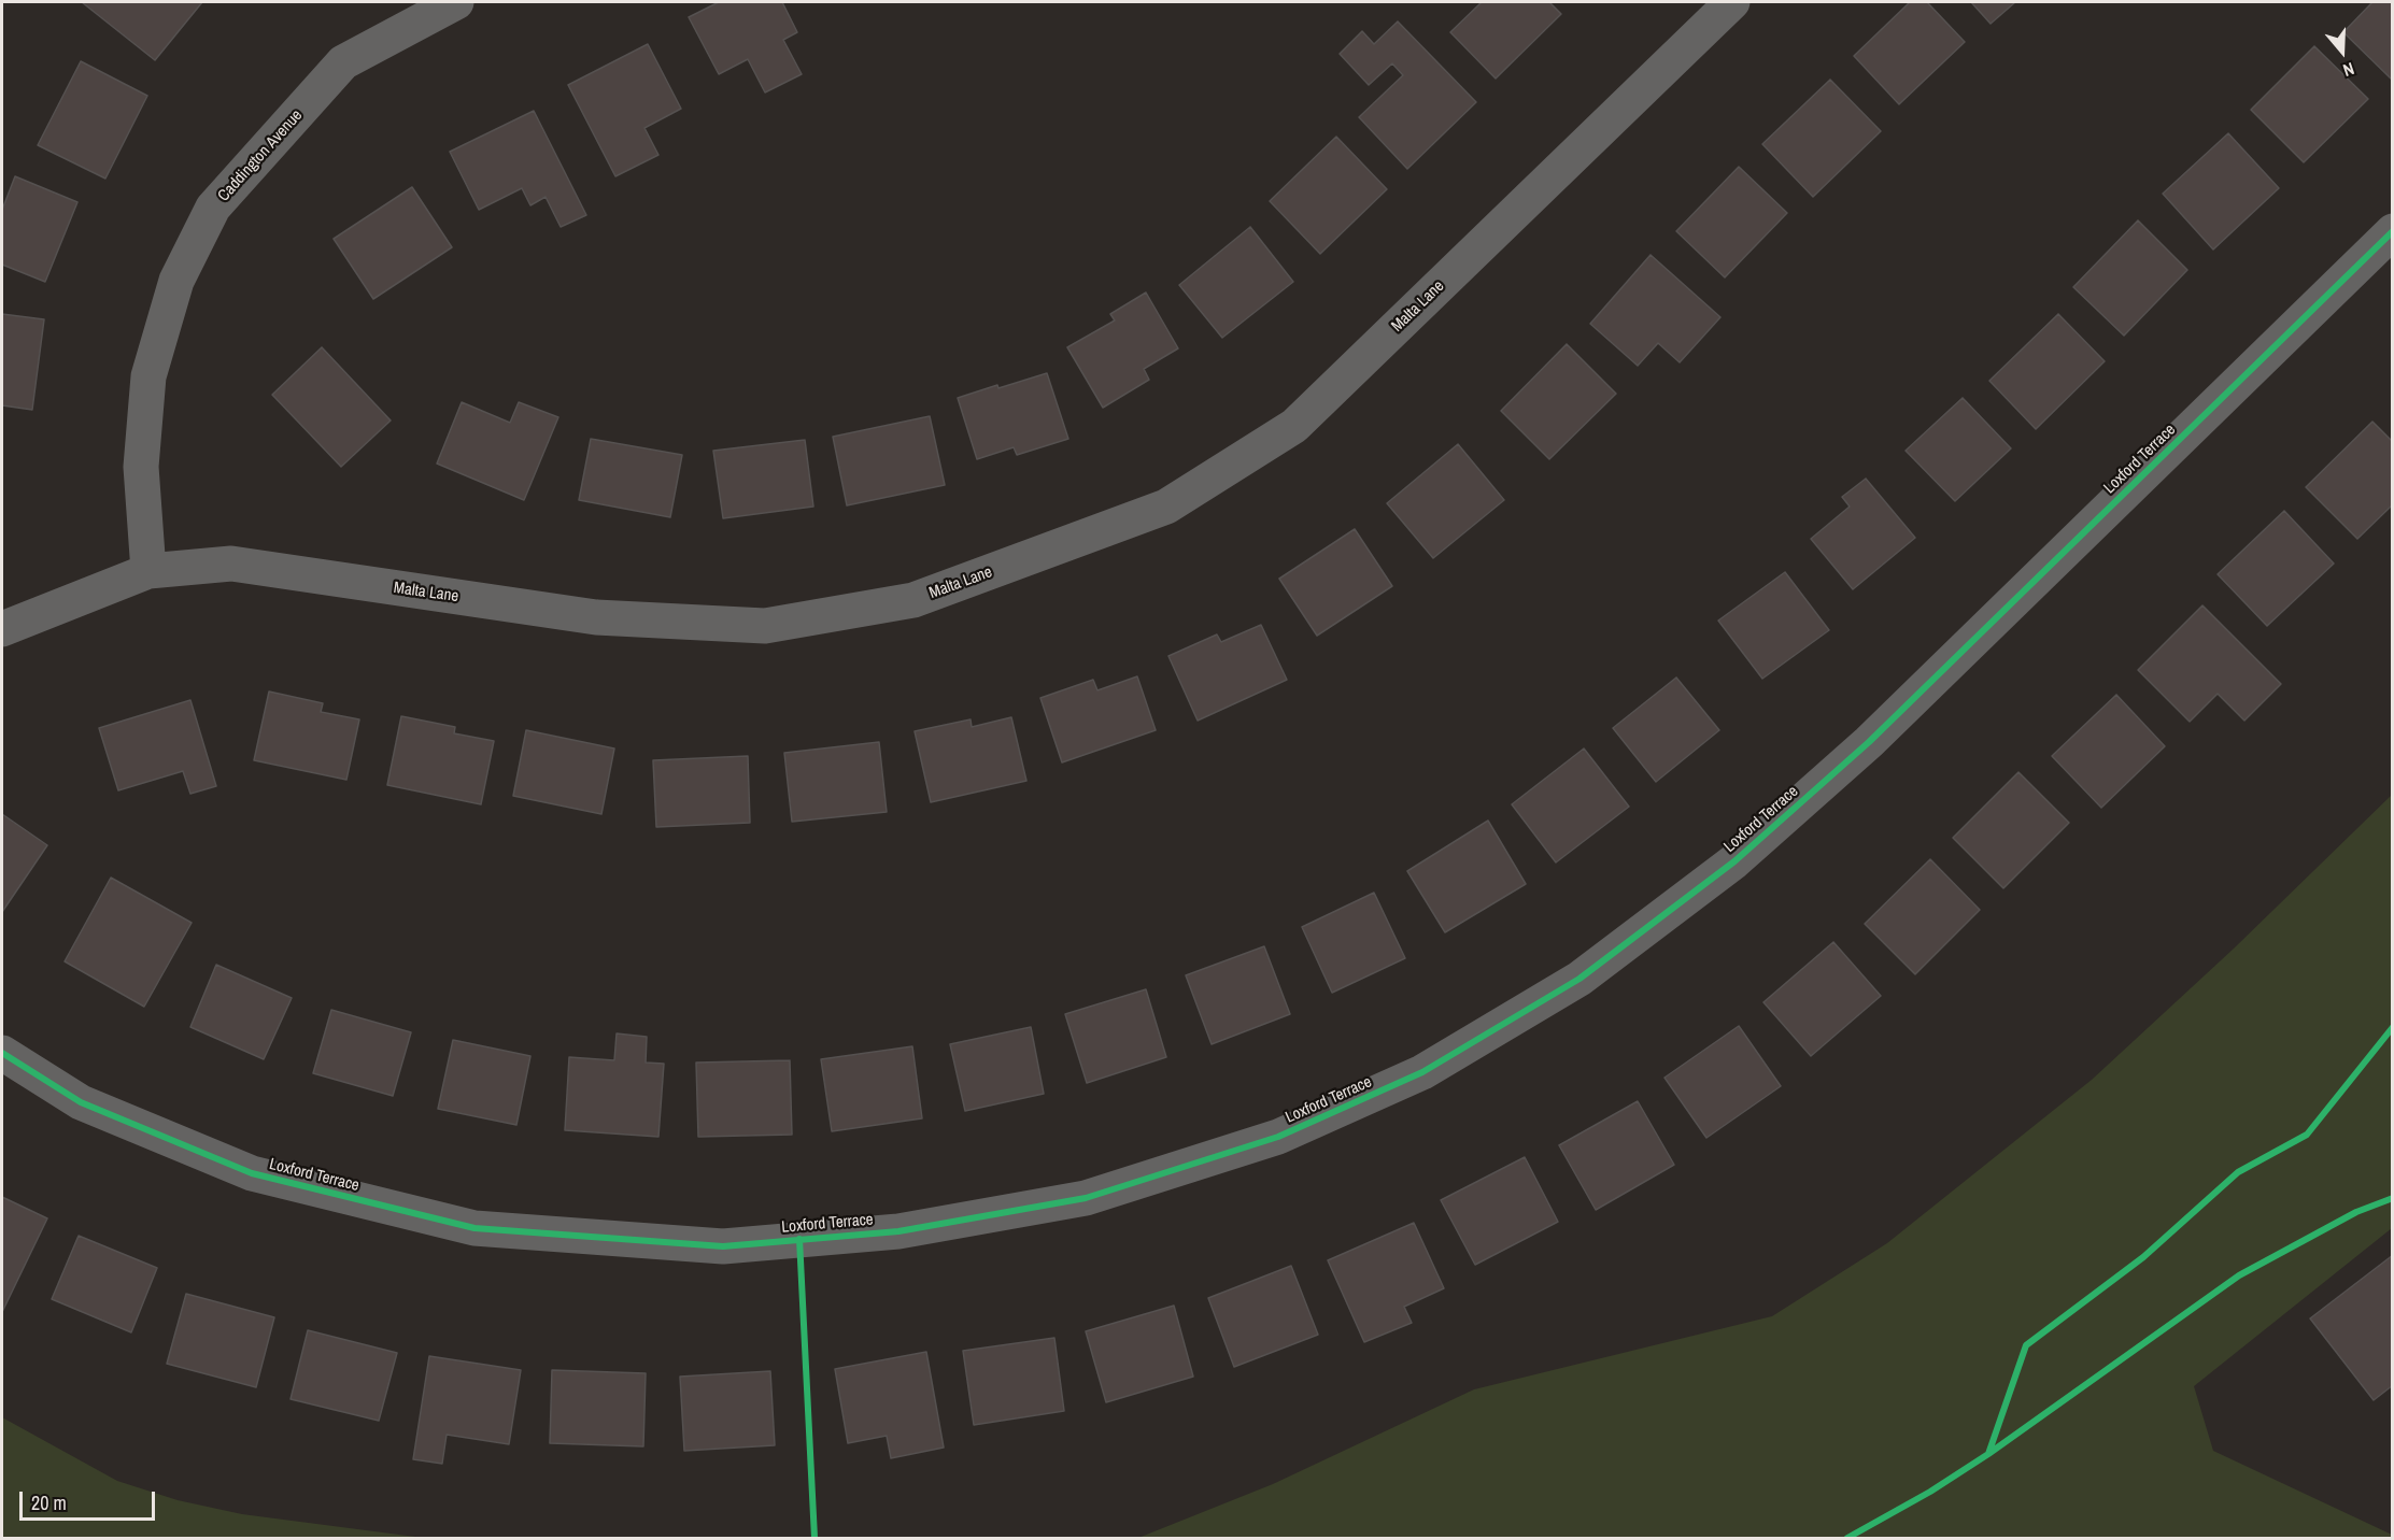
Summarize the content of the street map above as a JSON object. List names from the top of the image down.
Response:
{
  "streets": {
    "street": ["Caddington Avenue", "Malta Lane", "Loxford Terrace"]
  },
  "crossings": [
    ["Caddington Avenue", "Malta Lane"]
  ],
  "scale_bar": "20 m",
  "north": "bottom"
}
